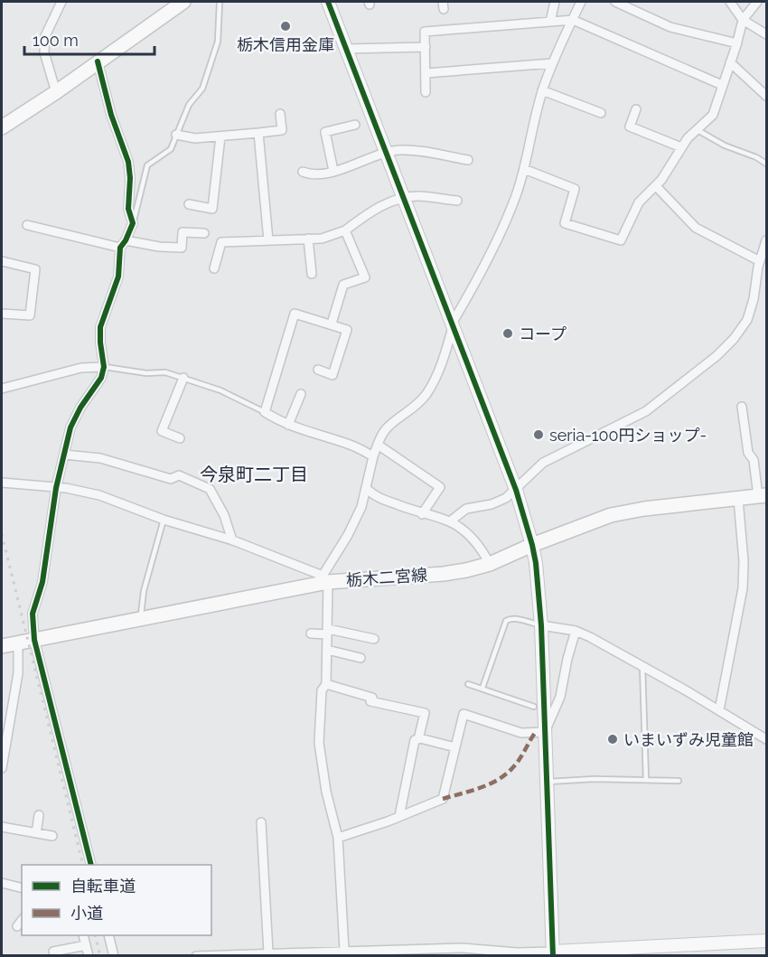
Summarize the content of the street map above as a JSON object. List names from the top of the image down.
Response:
{
  "streets": {
    "main road": ["栃木二宮線"]
  },
  "districts": ["今泉町二丁目"],
  "places": [
    "栃木信用金庫",
    "コープ",
    "seria-100円ショップ-",
    "いまいずみ児童館"
  ],
  "legend": ["自転車道", "小道"],
  "scale_bar": "100 m"
}
